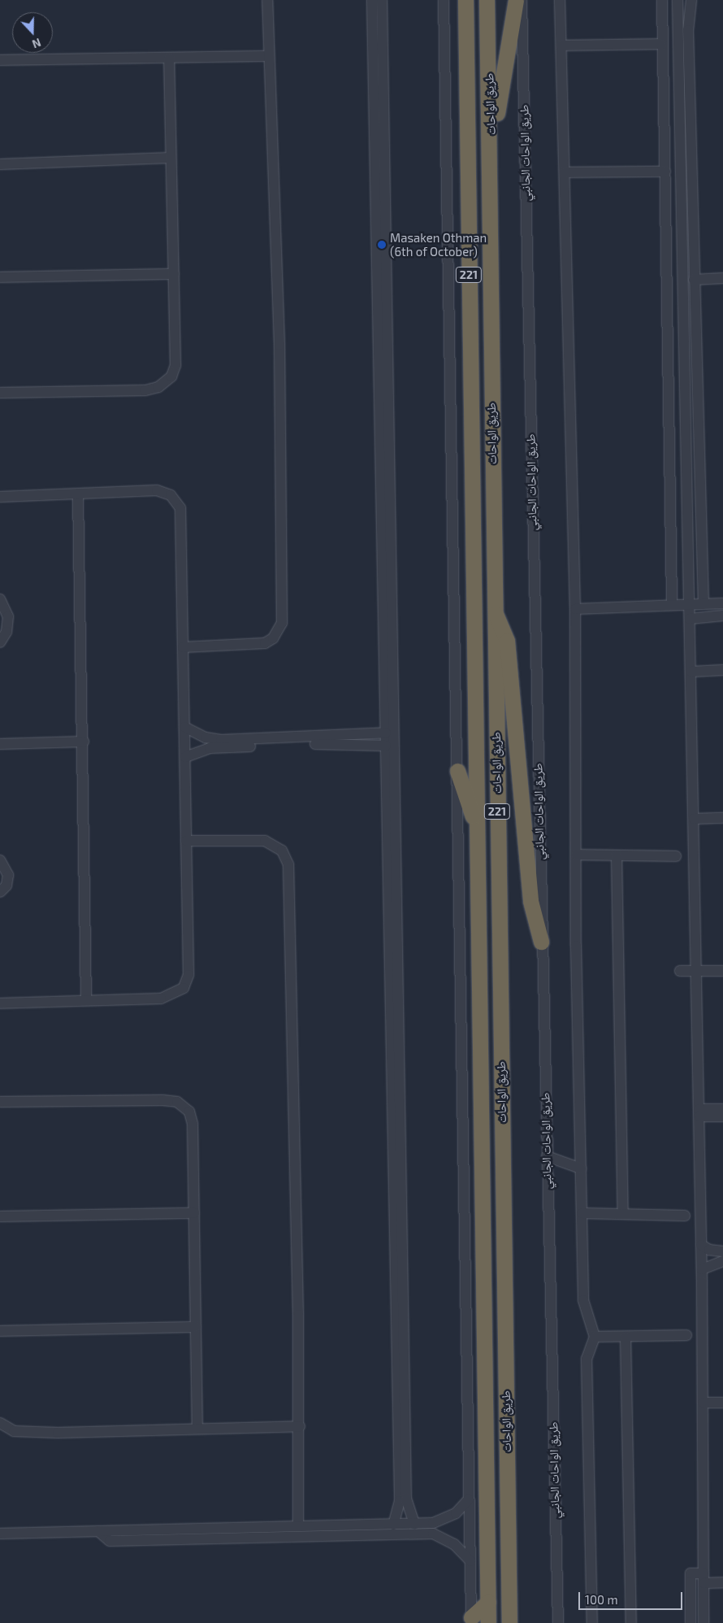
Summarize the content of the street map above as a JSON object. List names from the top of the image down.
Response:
{
  "streets": {
    "highway": ["طريق الواحات", "221"],
    "street": ["طريق الواحات الجانبي"]
  },
  "places": ["Masaken Othman (6th of October)"],
  "scale_bar": "100 m",
  "north": "bottom"
}
